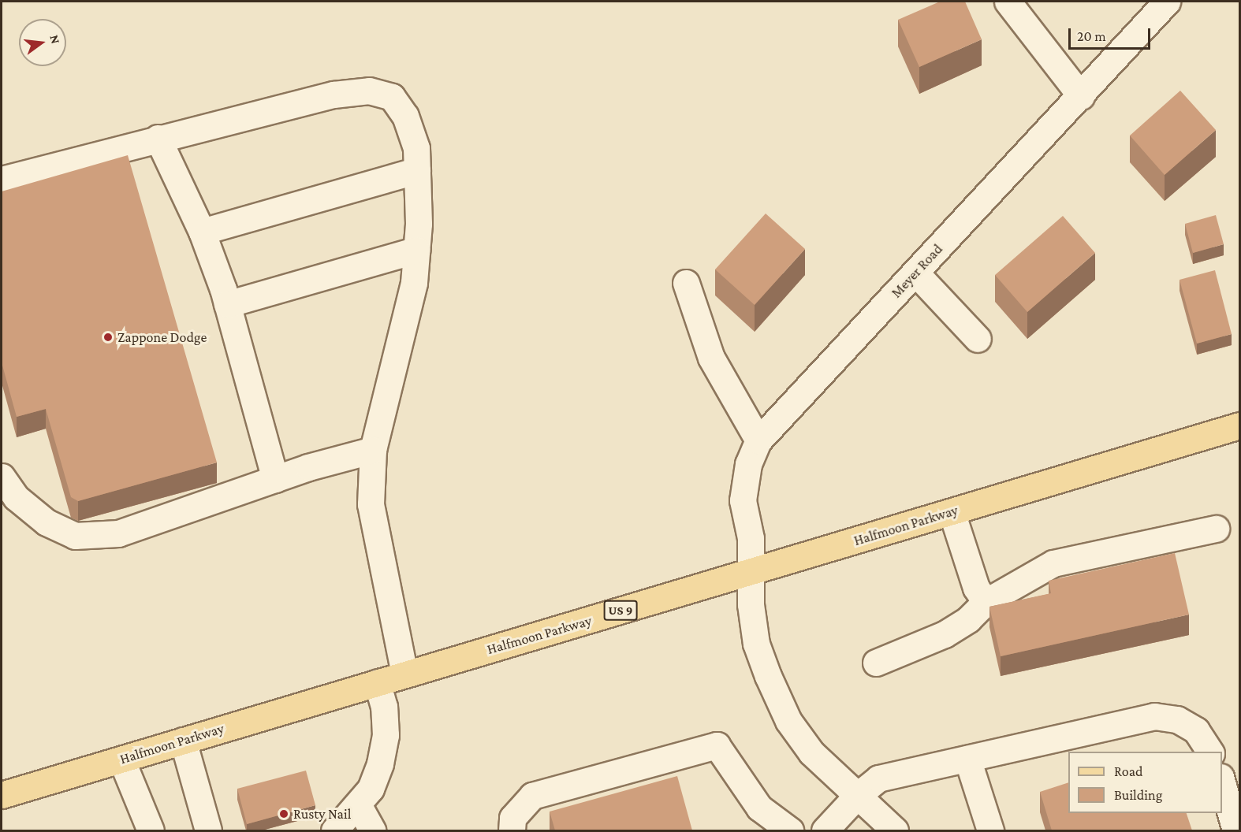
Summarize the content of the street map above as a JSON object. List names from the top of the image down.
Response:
{
  "streets": {
    "main road": ["Halfmoon Parkway", "US 9"],
    "street": ["Meyer Road"]
  },
  "crossings": [
    ["Meyer Road", "Halfmoon Parkway"]
  ],
  "places": ["Zappone Dodge", "Rusty Nail"],
  "legend": ["Road", "Building"],
  "scale_bar": "20 m",
  "north": "right"
}
